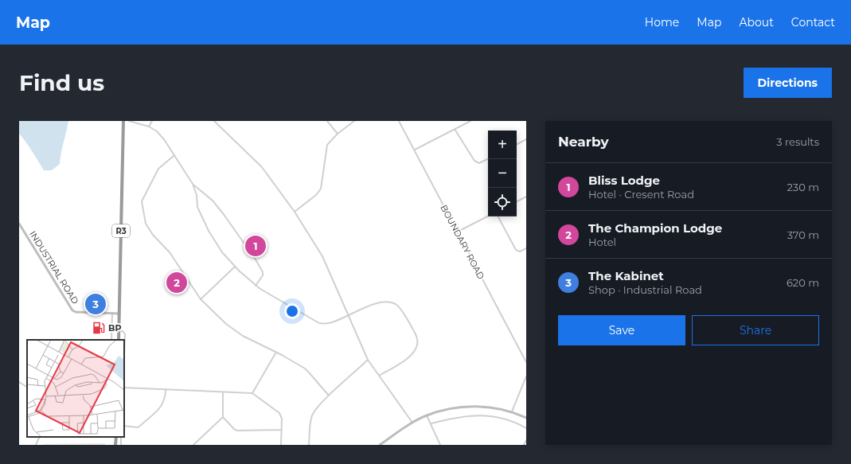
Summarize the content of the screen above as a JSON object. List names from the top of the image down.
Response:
{
  "streets": {
    "highway": ["R3"],
    "street": ["BOUNDARY ROAD", "INDUSTRIAL ROAD"]
  },
  "crossings": [
    ["R3", "INDUSTRIAL ROAD"]
  ],
  "places": {
    "fuel station": ["BP"]
  },
  "page": {
    "header": "Map",
    "nav": [
      "Home",
      "Map",
      "About",
      "Contact"
    ],
    "buttons": [
      "Directions",
      ["Save", "Share"]
    ],
    "title": "Find us",
    "heading": ["Nearby", "3 results"],
    "map_buttons": ["+", "−"],
    "list": [
      {
        "mark": "1",
        "name": "Bliss Lodge",
        "note": "Hotel · Cresent Road",
        "value": "230 m"
      },
      {
        "mark": "2",
        "name": "The Champion Lodge",
        "note": "Hotel",
        "value": "370 m"
      },
      {
        "mark": "3",
        "name": "The Kabinet",
        "note": "Shop · Industrial Road",
        "value": "620 m"
      }
    ],
    "pins": ["1", "2", "3"]
  }
}
